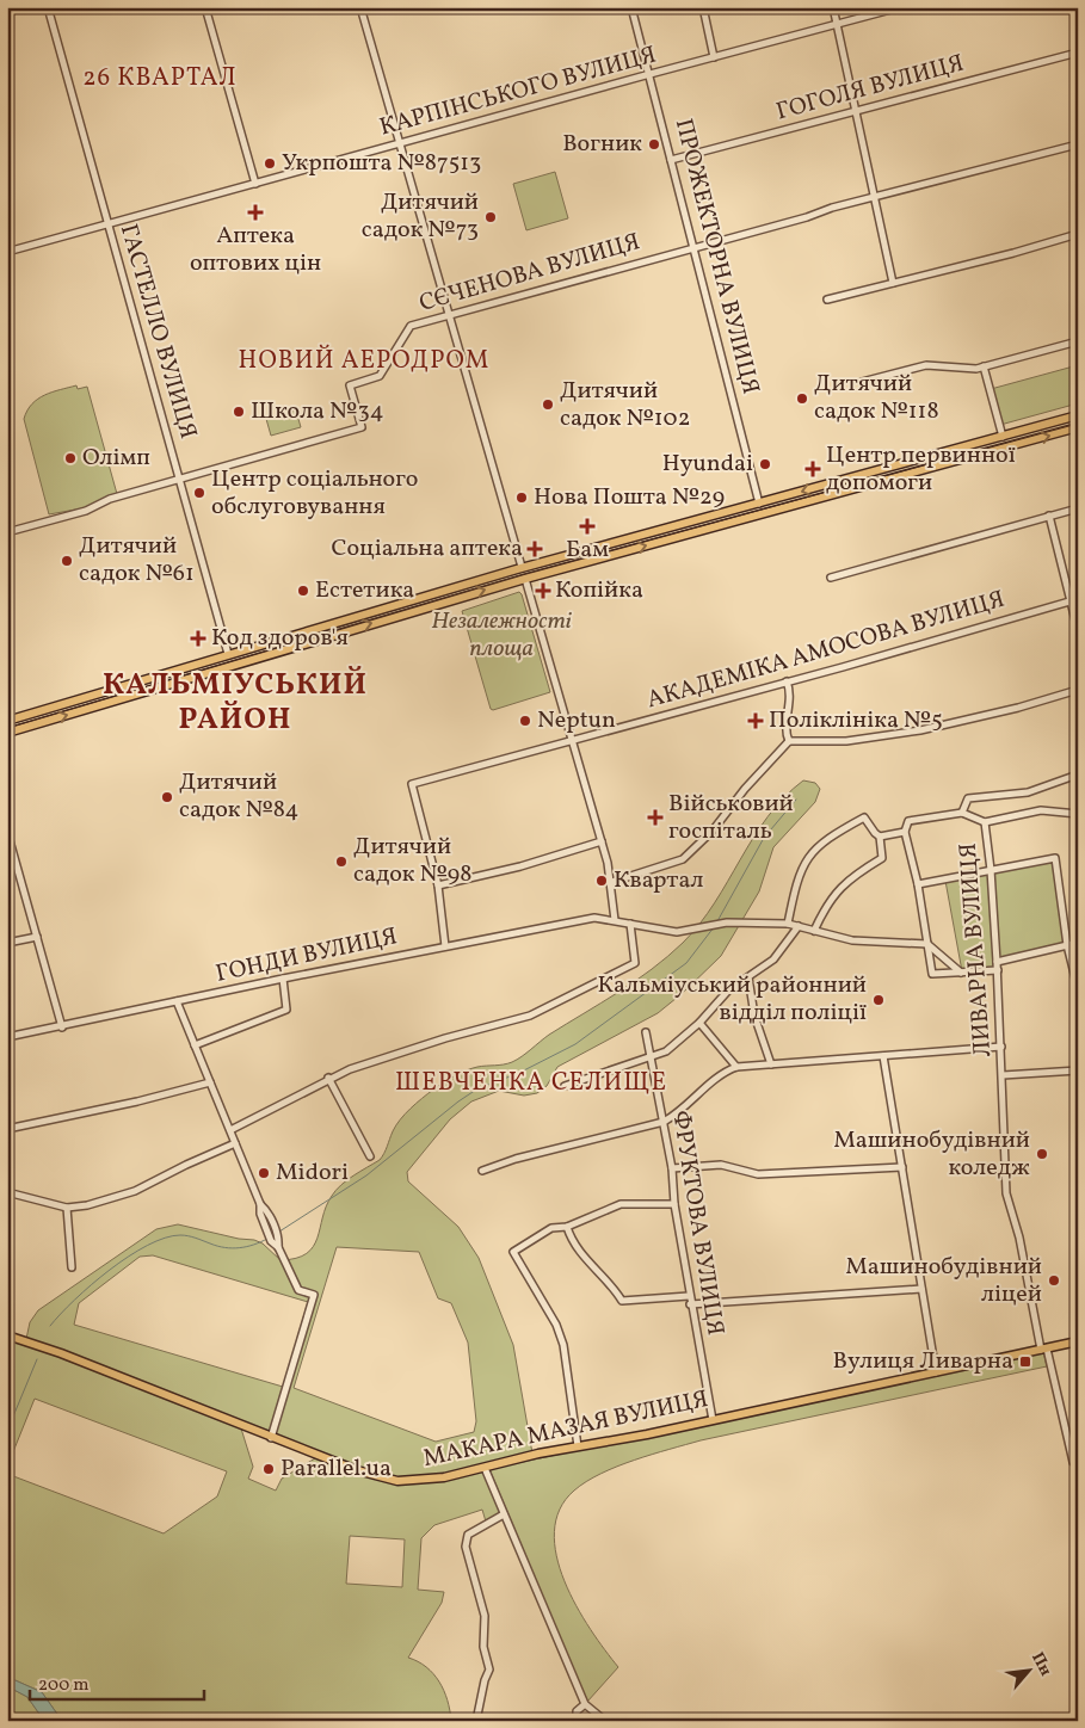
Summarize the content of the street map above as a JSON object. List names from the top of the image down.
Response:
{
  "streets": {
    "main road": ["ПРОЖЕКТОРНА ВУЛИЦЯ", "ГАСТЕЛЛО ВУЛИЦЯ", "МАКАРА МАЗАЯ ВУЛИЦЯ"],
    "street": [
      "ГОГОЛЯ ВУЛИЦЯ",
      "КАРПІНСЬКОГО ВУЛИЦЯ",
      "СЄЧЕНОВА ВУЛИЦЯ",
      "АКАДЕМІКА АМОСОВА ВУЛИЦЯ",
      "ЛИВАРНА ВУЛИЦЯ",
      "ГОНДИ ВУЛИЦЯ",
      "ФРУКТОВА ВУЛИЦЯ"
    ]
  },
  "crossings": [
    ["ГОГОЛЯ ВУЛИЦЯ", "ПРОЖЕКТОРНА ВУЛИЦЯ"],
    ["КАРПІНСЬКОГО ВУЛИЦЯ", "ПРОЖЕКТОРНА ВУЛИЦЯ"],
    ["КАРПІНСЬКОГО ВУЛИЦЯ", "ГАСТЕЛЛО ВУЛИЦЯ"],
    ["ПРОЖЕКТОРНА ВУЛИЦЯ", "СЄЧЕНОВА ВУЛИЦЯ"],
    ["СЄЧЕНОВА ВУЛИЦЯ", "ГАСТЕЛЛО ВУЛИЦЯ"],
    ["ЛИВАРНА ВУЛИЦЯ", "МАКАРА МАЗАЯ ВУЛИЦЯ"],
    ["ФРУКТОВА ВУЛИЦЯ", "МАКАРА МАЗАЯ ВУЛИЦЯ"]
  ],
  "districts": [
    "26 КВАРТАЛ",
    "НОВИЙ АЕРОДРОМ",
    "КАЛЬМІУСЬКИЙ РАЙОН",
    "ШЕВЧЕНКА СЕЛИЩЕ"
  ],
  "parks": ["Незалежності площа"],
  "places": {
    "other": [
      "Вогник",
      "Укрпошта №87513",
      "Дитячий садок №73",
      "Дитячий садок №118",
      "Дитячий садок №102",
      "Школа №34",
      "Олімп",
      "Hyundai",
      "Центр соціального обслуговування",
      "Нова Пошта №29",
      "Дитячий садок №61",
      "Естетика",
      "Neptun",
      "Дитячий садок №84",
      "Дитячий садок №98",
      "Квартал",
      "Кальміуський районний відділ поліції",
      "Машинобудівний коледж",
      "Midori",
      "Машинобудівний ліцей",
      "Parallel.ua"
    ],
    "health": [
      "Аптека оптових цін",
      "Центр первинної допомоги",
      "Бам",
      "Соціальна аптека",
      "Копійка",
      "Код здоров'я",
      "Поліклініка №5",
      "Військовий госпіталь"
    ],
    "transit": ["Вулиця Ливарна"]
  },
  "scale_bar": "200 m",
  "north": "top right"
}
